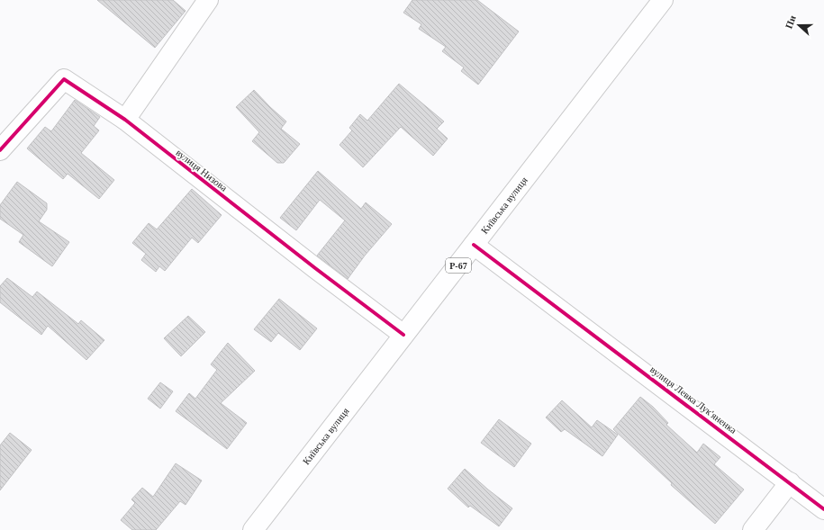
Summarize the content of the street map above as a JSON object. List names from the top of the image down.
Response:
{
  "streets": {
    "street": [
      "вулиця Низова",
      "Київська вулиця",
      "Р-67",
      "вулиця Левка Лук'яненка"
    ]
  },
  "crossings": [
    ["вулиця Низова", "Київська вулиця"],
    ["Київська вулиця", "вулиця Левка Лук'яненка"]
  ],
  "north": "left"
}
